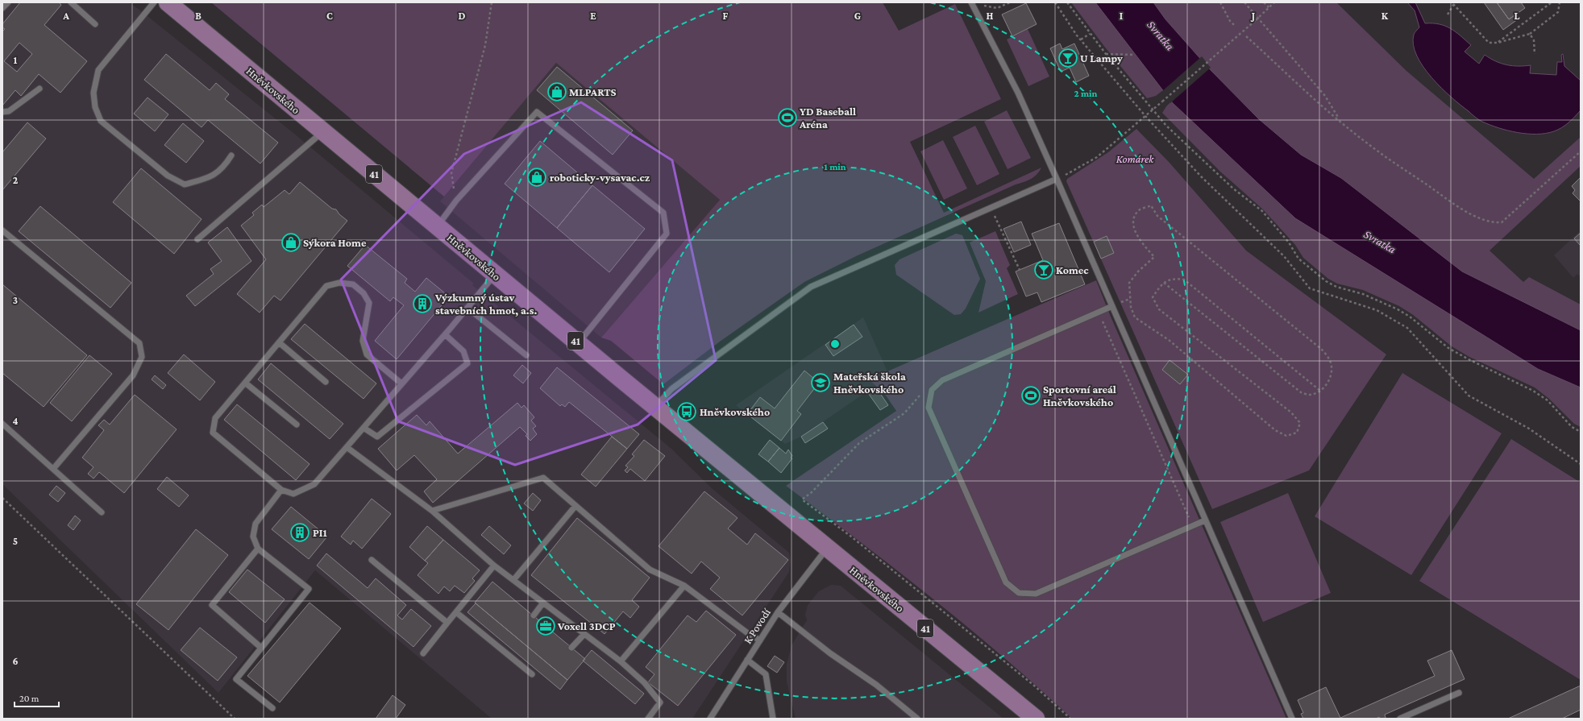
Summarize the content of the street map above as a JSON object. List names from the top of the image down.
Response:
{
  "streets": {
    "main road": ["Hněvkovského", "41"],
    "lane": ["K Povodí"]
  },
  "crossings": [
    ["Hněvkovského", "K Povodí"]
  ],
  "water": ["Svratka"],
  "parks": ["Komárek"],
  "places": {
    "bar": ["U Lampy", "Komec"],
    "shop": ["MLPARTS", "roboticky-vysavac.cz", "Sýkora Home"],
    "sports": ["YD Baseball Aréna", "Sportovní areál Hněvkovského"],
    "building": ["Výzkumný ústav stavebních hmot, a.s.", "PI1"],
    "school or university": ["Mateřská škola Hněvkovského"],
    "bus stop": ["Hněvkovského"],
    "office": ["Voxell 3DCP"]
  },
  "scale_bar": "20 m",
  "grid": {
    "columns": [
      "A",
      "B",
      "C",
      "D",
      "E",
      "F",
      "G",
      "H",
      "I",
      "J",
      "K",
      "L"
    ],
    "rows": [
      "1",
      "2",
      "3",
      "4",
      "5",
      "6"
    ]
  },
  "rings": ["2 min", "1 min"]
}
